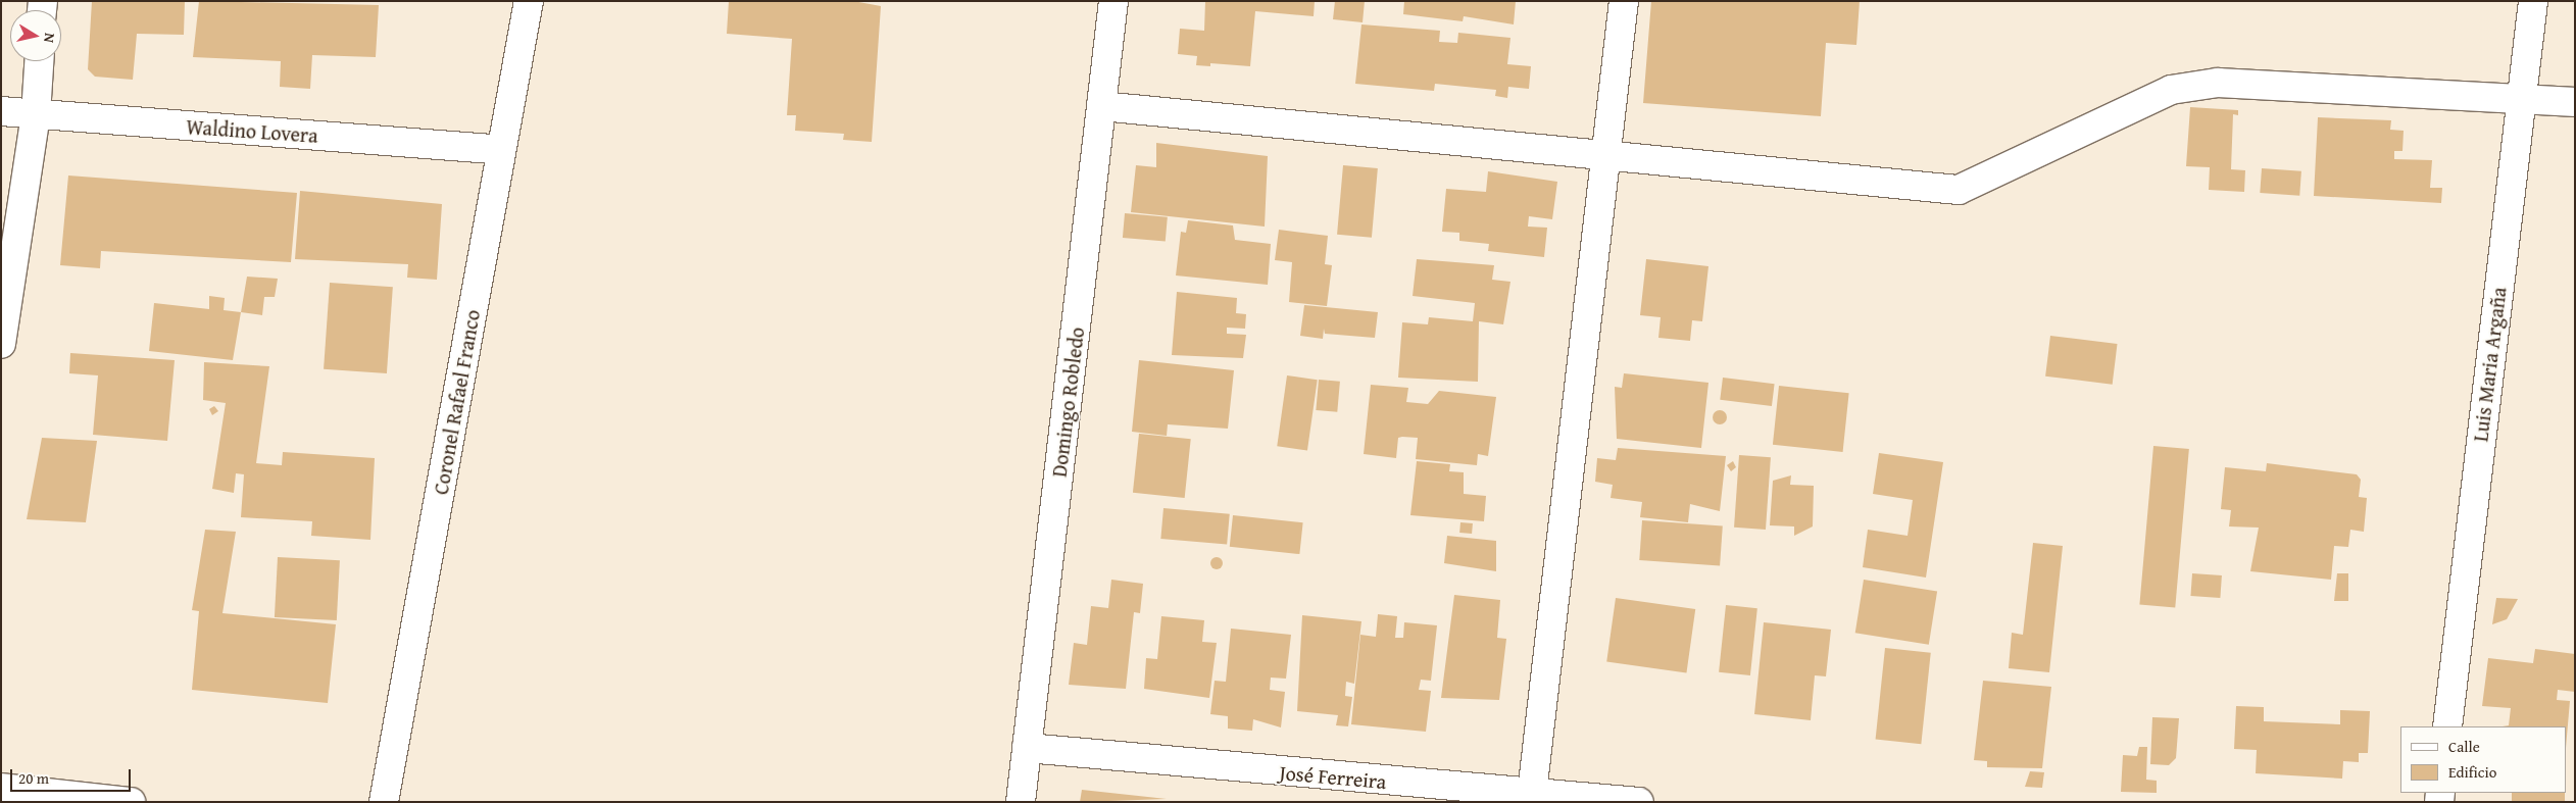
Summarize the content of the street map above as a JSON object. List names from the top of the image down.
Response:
{
  "streets": {
    "street": [
      "Waldino Lovera",
      "Luis Maria Argaña",
      "Coronel Rafael Franco",
      "Domingo Robledo",
      "José Ferreira"
    ]
  },
  "crossings": [
    ["Waldino Lovera", "Coronel Rafael Franco"],
    ["Domingo Robledo", "José Ferreira"]
  ],
  "legend": ["Calle", "Edificio"],
  "scale_bar": "20 m",
  "north": "right"
}
